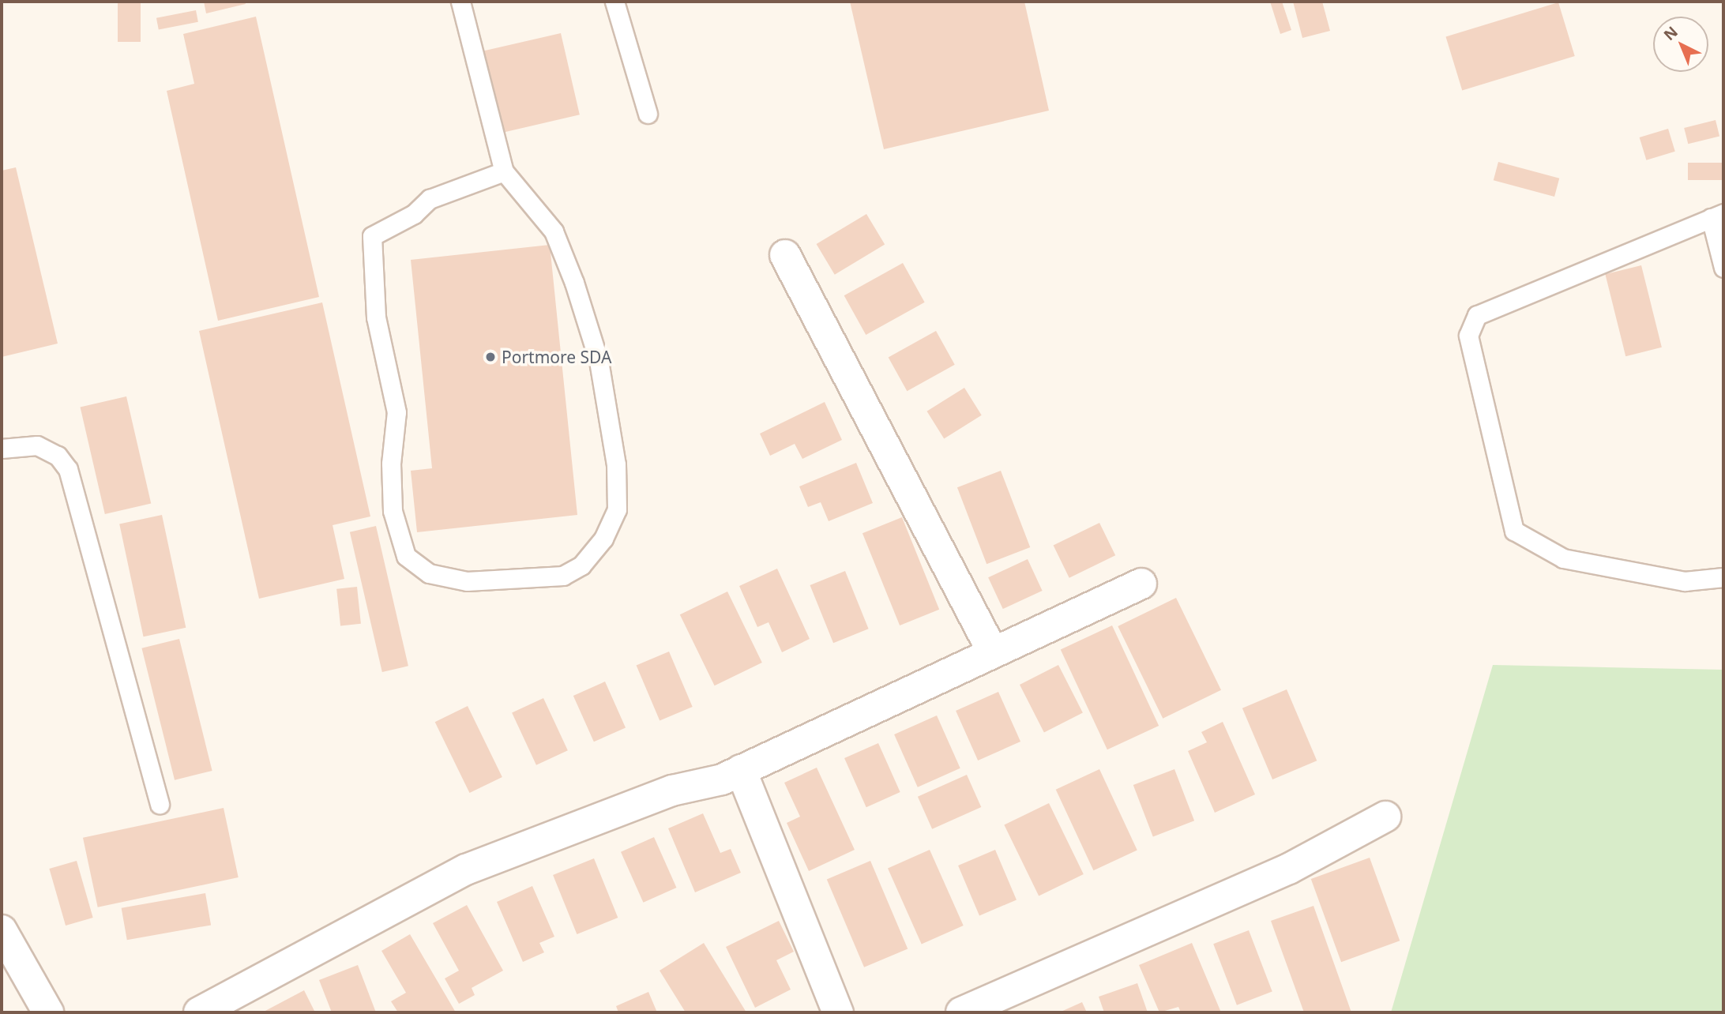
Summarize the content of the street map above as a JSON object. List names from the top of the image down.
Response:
{
  "places": ["Portmore SDA"],
  "north": "top left"
}
